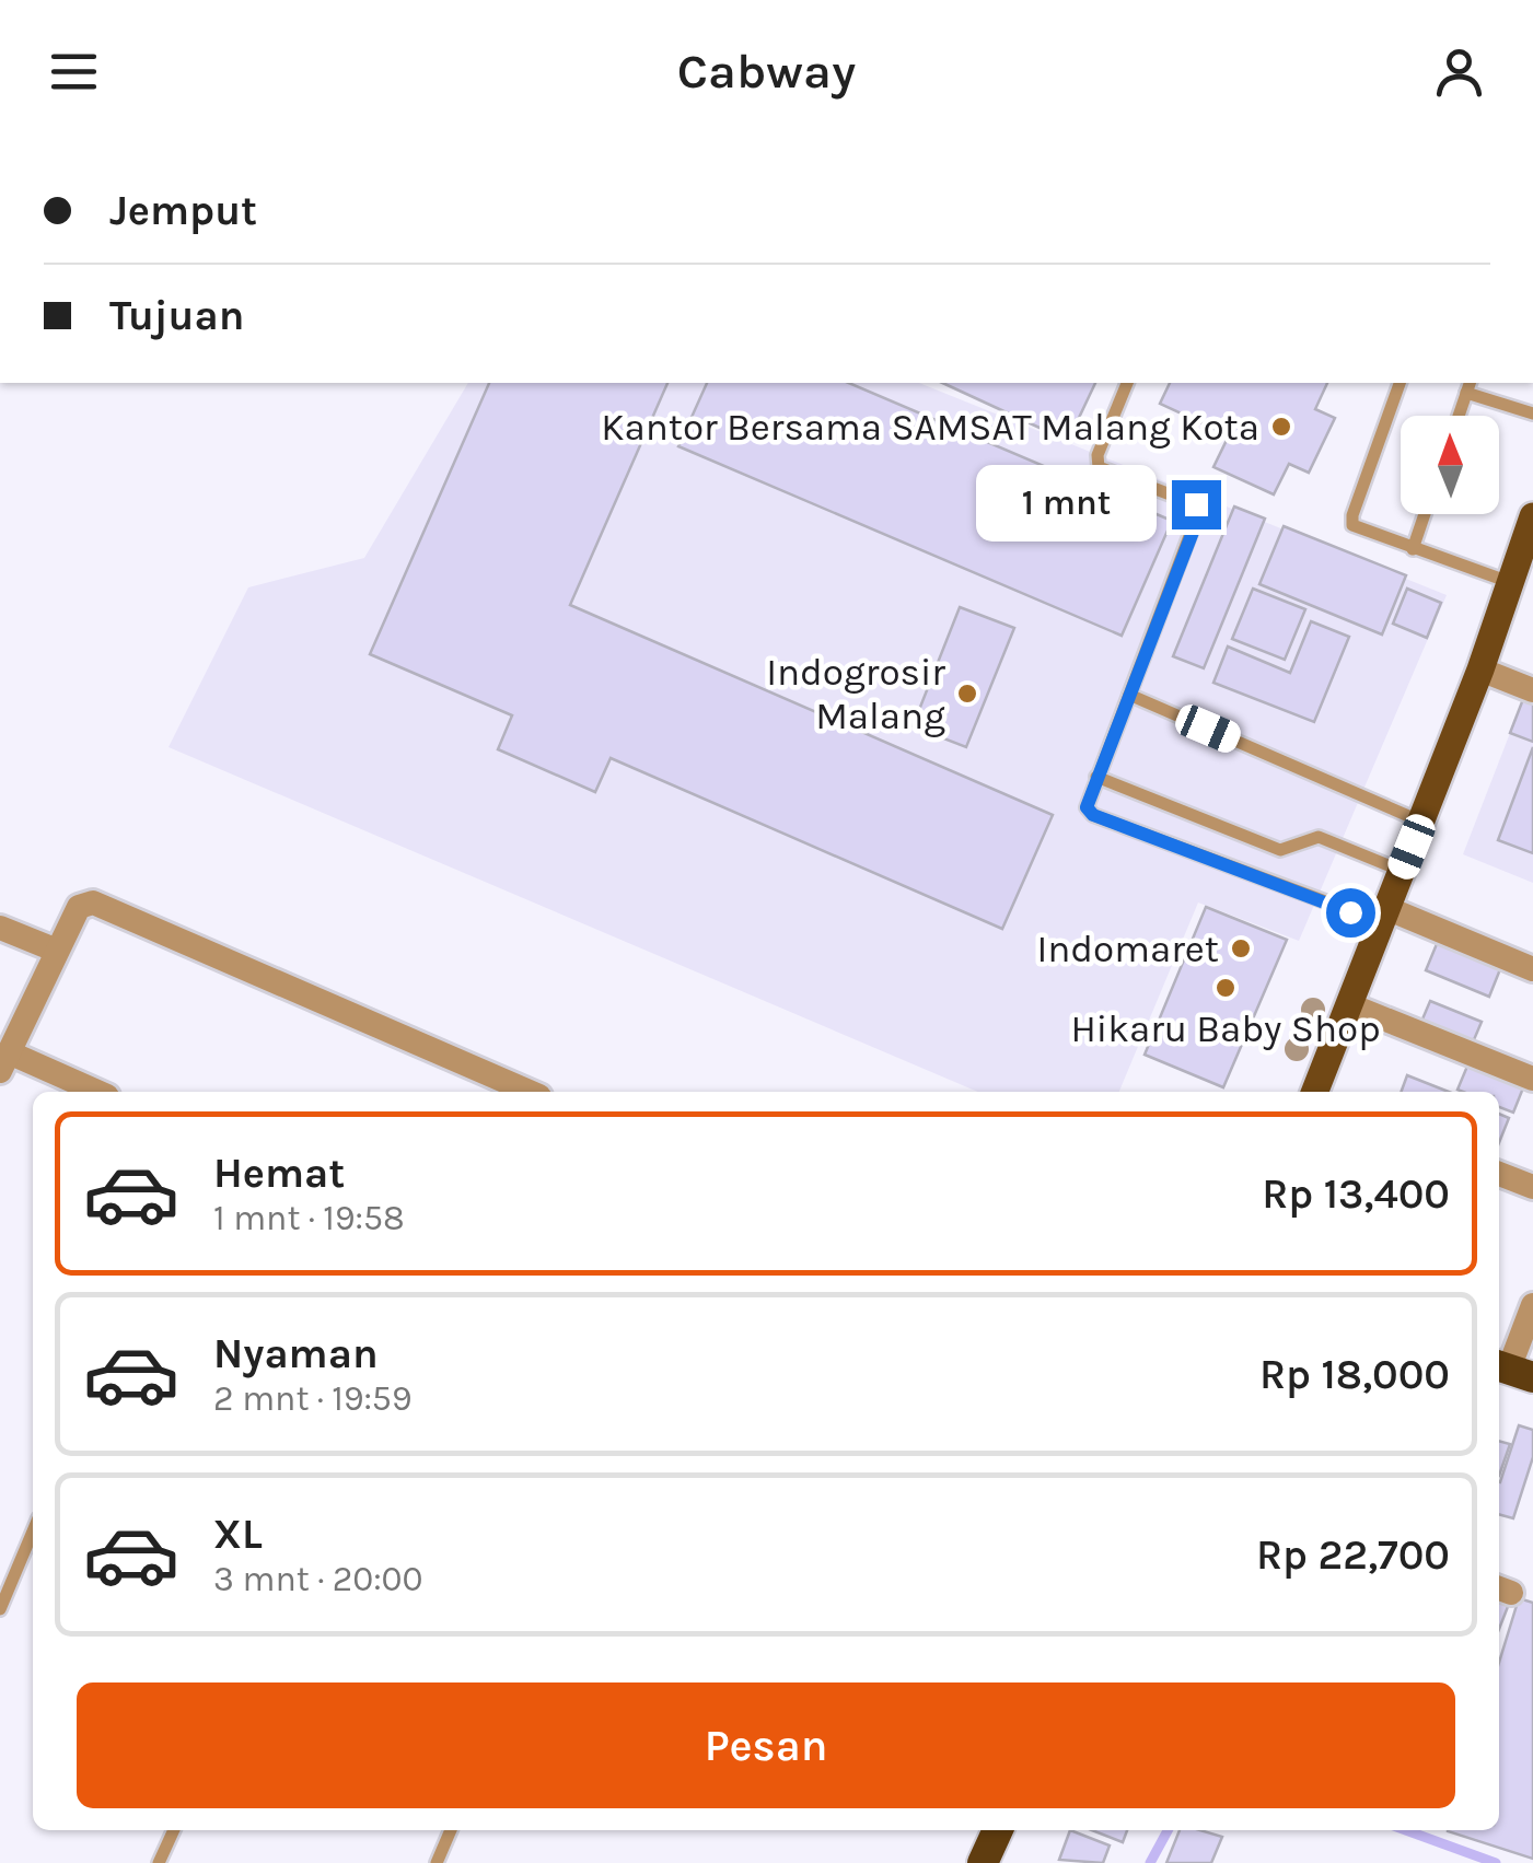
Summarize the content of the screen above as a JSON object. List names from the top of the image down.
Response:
{
  "places": [
    "Kantor Bersama SAMSAT Malang Kota",
    "Indogrosir Malang",
    "Indomaret",
    "Hikaru Baby Shop"
  ],
  "north": "top",
  "page": {
    "header": "Cabway",
    "banner": ["Jemput", "Tujuan"],
    "bubble": "1 mnt",
    "list": [
      {
        "name": "Hemat",
        "note": "1 mnt · 19:58",
        "value": "Rp 13,400"
      },
      {
        "name": "Nyaman",
        "note": "2 mnt · 19:59",
        "value": "Rp 18,000"
      },
      {
        "name": "XL",
        "note": "3 mnt · 20:00",
        "value": "Rp 22,700"
      }
    ],
    "buttons": "Pesan"
  }
}
